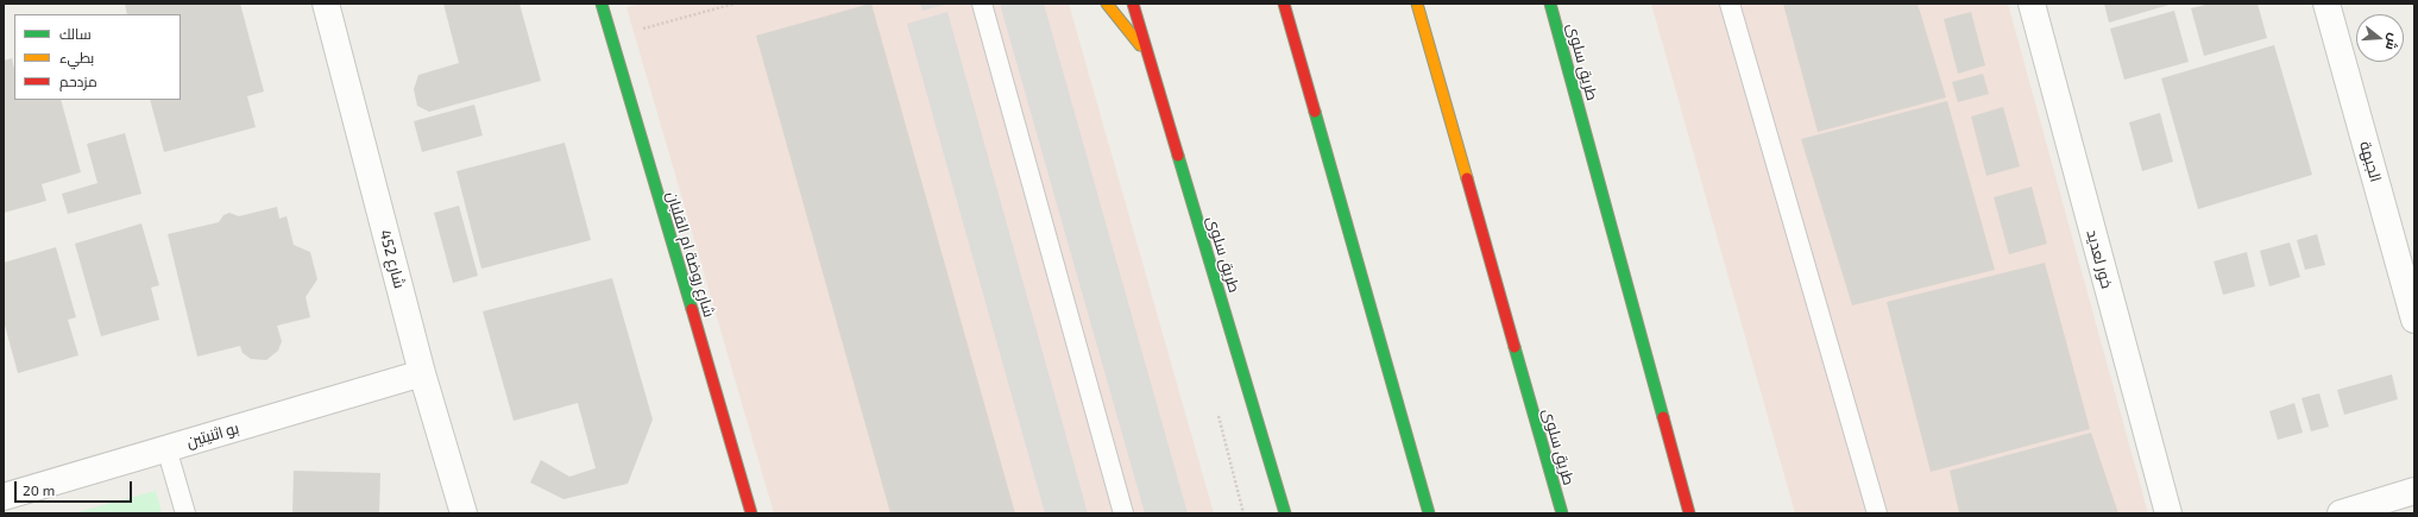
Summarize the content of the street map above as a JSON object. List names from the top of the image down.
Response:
{
  "streets": {
    "main road": ["طريق سلوى", "شارع روضة ام القلبان"],
    "street": [
      "الجبهة",
      "شارع 452",
      "خور لعديد",
      "بو اثنيتين"
    ]
  },
  "crossings": [
    ["شارع 452", "بو اثنيتين"]
  ],
  "legend": ["سالك", "بطيء", "مزدحم"],
  "scale_bar": "20 m",
  "north": "right"
}
